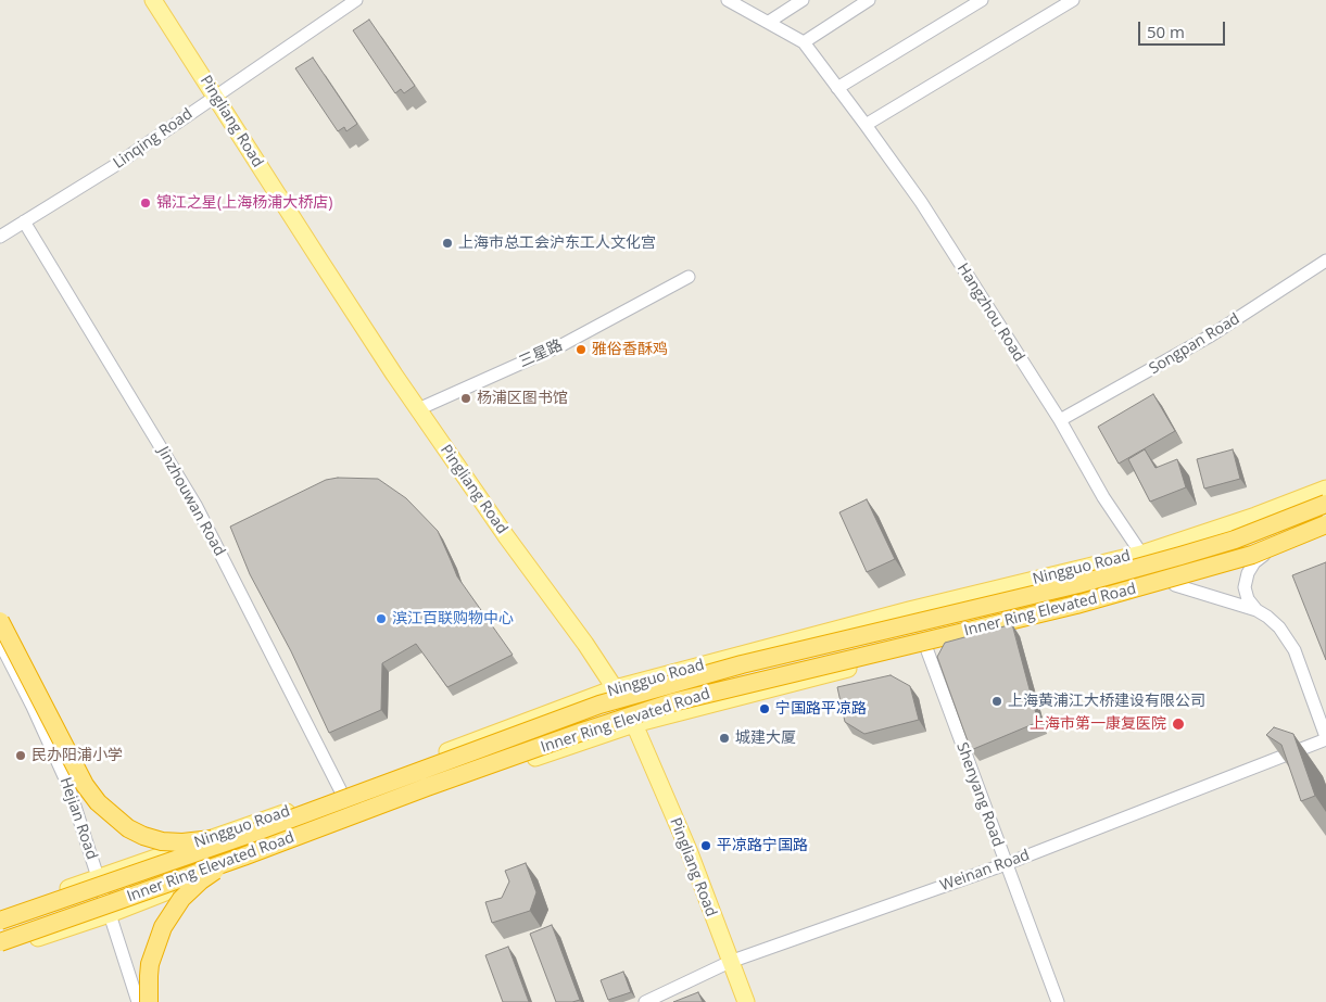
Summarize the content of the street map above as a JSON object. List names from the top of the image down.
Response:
{
  "streets": {
    "highway": ["Inner Ring Elevated Road"],
    "main road": ["Pingliang Road", "Ningguo Road"],
    "street": [
      "Linqing Road",
      "Hangzhou Road",
      "Songpan Road",
      "三星路",
      "Jinzhouwan Road",
      "Shenyang Road",
      "Hejian Road",
      "Weinan Road"
    ]
  },
  "crossings": [
    ["Pingliang Road", "Linqing Road"],
    ["Pingliang Road", "三星路"],
    ["Pingliang Road", "Ningguo Road"],
    ["Pingliang Road", "Weinan Road"],
    ["Linqing Road", "Jinzhouwan Road"],
    ["Hangzhou Road", "Songpan Road"],
    ["Hangzhou Road", "Ningguo Road"],
    ["Hangzhou Road", "Weinan Road"],
    ["Jinzhouwan Road", "Ningguo Road"],
    ["Ningguo Road", "Hejian Road"],
    ["Shenyang Road", "Weinan Road"]
  ],
  "places": [
    "锦江之星(上海杨浦大桥店)",
    "上海市总工会沪东工人文化宫",
    "雅俗香酥鸡",
    "杨浦区图书馆",
    "滨江百联购物中心",
    "上海黄浦江大桥建设有限公司",
    "宁国路平凉路",
    "上海市第一康复医院",
    "城建大厦",
    "民办阳浦小学",
    "平凉路宁国路"
  ],
  "scale_bar": "50 m"
}
